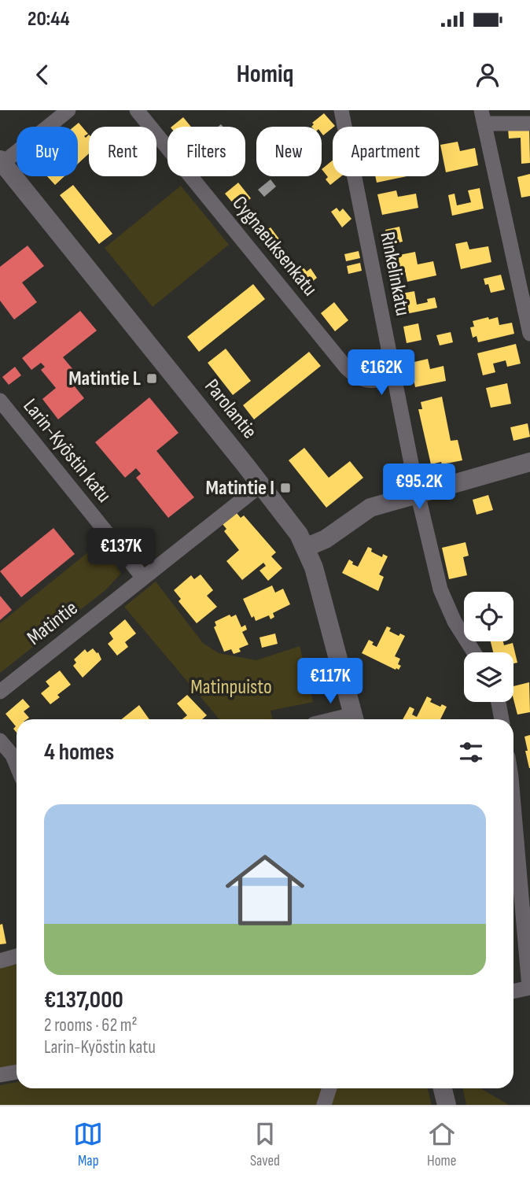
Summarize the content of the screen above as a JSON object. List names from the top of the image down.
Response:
{
  "streets": {
    "main road": ["Parolantie"],
    "street": [
      "Cygnaeuksenkatu",
      "Rinkelinkatu",
      "Larin-Kyöstin katu",
      "Matintie"
    ]
  },
  "crossings": [
    ["Cygnaeuksenkatu", "Rinkelinkatu"],
    ["Parolantie", "Matintie"],
    ["Larin-Kyöstin katu", "Matintie"]
  ],
  "parks": ["Matinpuisto"],
  "places": {
    "transit": ["Matintie L", "Matintie I"]
  },
  "page": {
    "status": "20:44",
    "header": "Homiq",
    "chip": [
      "Buy",
      "Rent",
      "Filters",
      "New",
      "Apartment"
    ],
    "price": [
      "€162K",
      "€95.2K",
      "€137K",
      "€117K"
    ],
    "heading": "4 homes",
    "list": [
      {
        "name": "€137,000",
        "note": "2 rooms · 62 m² · Larin-Kyöstin katu"
      }
    ],
    "tabs": ["Map", "Saved", "Home"]
  }
}
